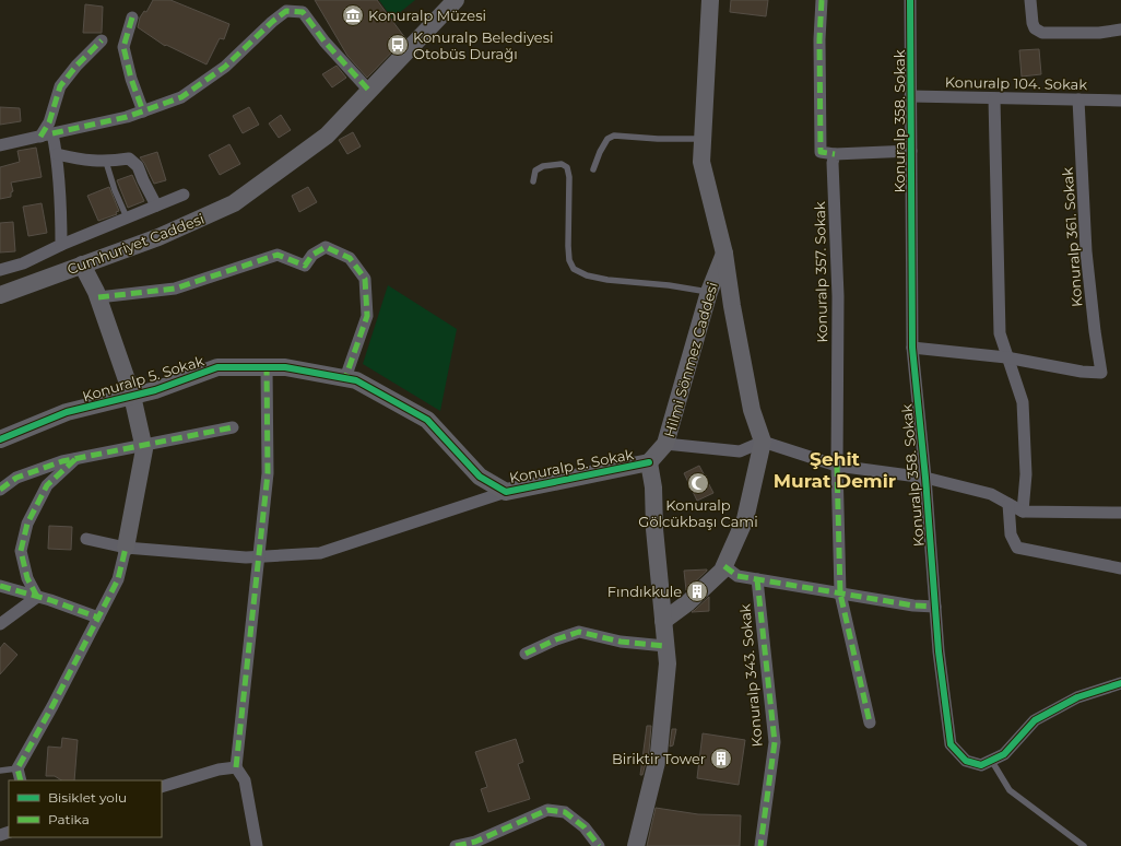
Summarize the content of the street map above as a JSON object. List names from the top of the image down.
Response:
{
  "streets": {
    "street": [
      "Konuralp 104. Sokak",
      "Konuralp 358. Sokak",
      "Konuralp 361. Sokak",
      "Cumhuriyet Caddesi",
      "Konuralp 357. Sokak",
      "Hilmi Sönmez Caddesi",
      "Konuralp 5. Sokak",
      "Konuralp 343. Sokak"
    ]
  },
  "crossings": [
    ["Konuralp 104. Sokak", "Konuralp 358. Sokak"],
    ["Konuralp 104. Sokak", "Konuralp 361. Sokak"],
    ["Hilmi Sönmez Caddesi", "Konuralp 5. Sokak"]
  ],
  "districts": ["Şehit Murat Demir"],
  "places": {
    "museum": ["Konuralp Müzesi"],
    "bus stop": ["Konuralp Belediyesi Otobüs Durağı"],
    "mosque": ["Konuralp Gölcükbaşı Cami"],
    "building": ["Fındıkkule", "Biriktir Tower"]
  },
  "legend": ["Bisiklet yolu", "Patika"]
}
